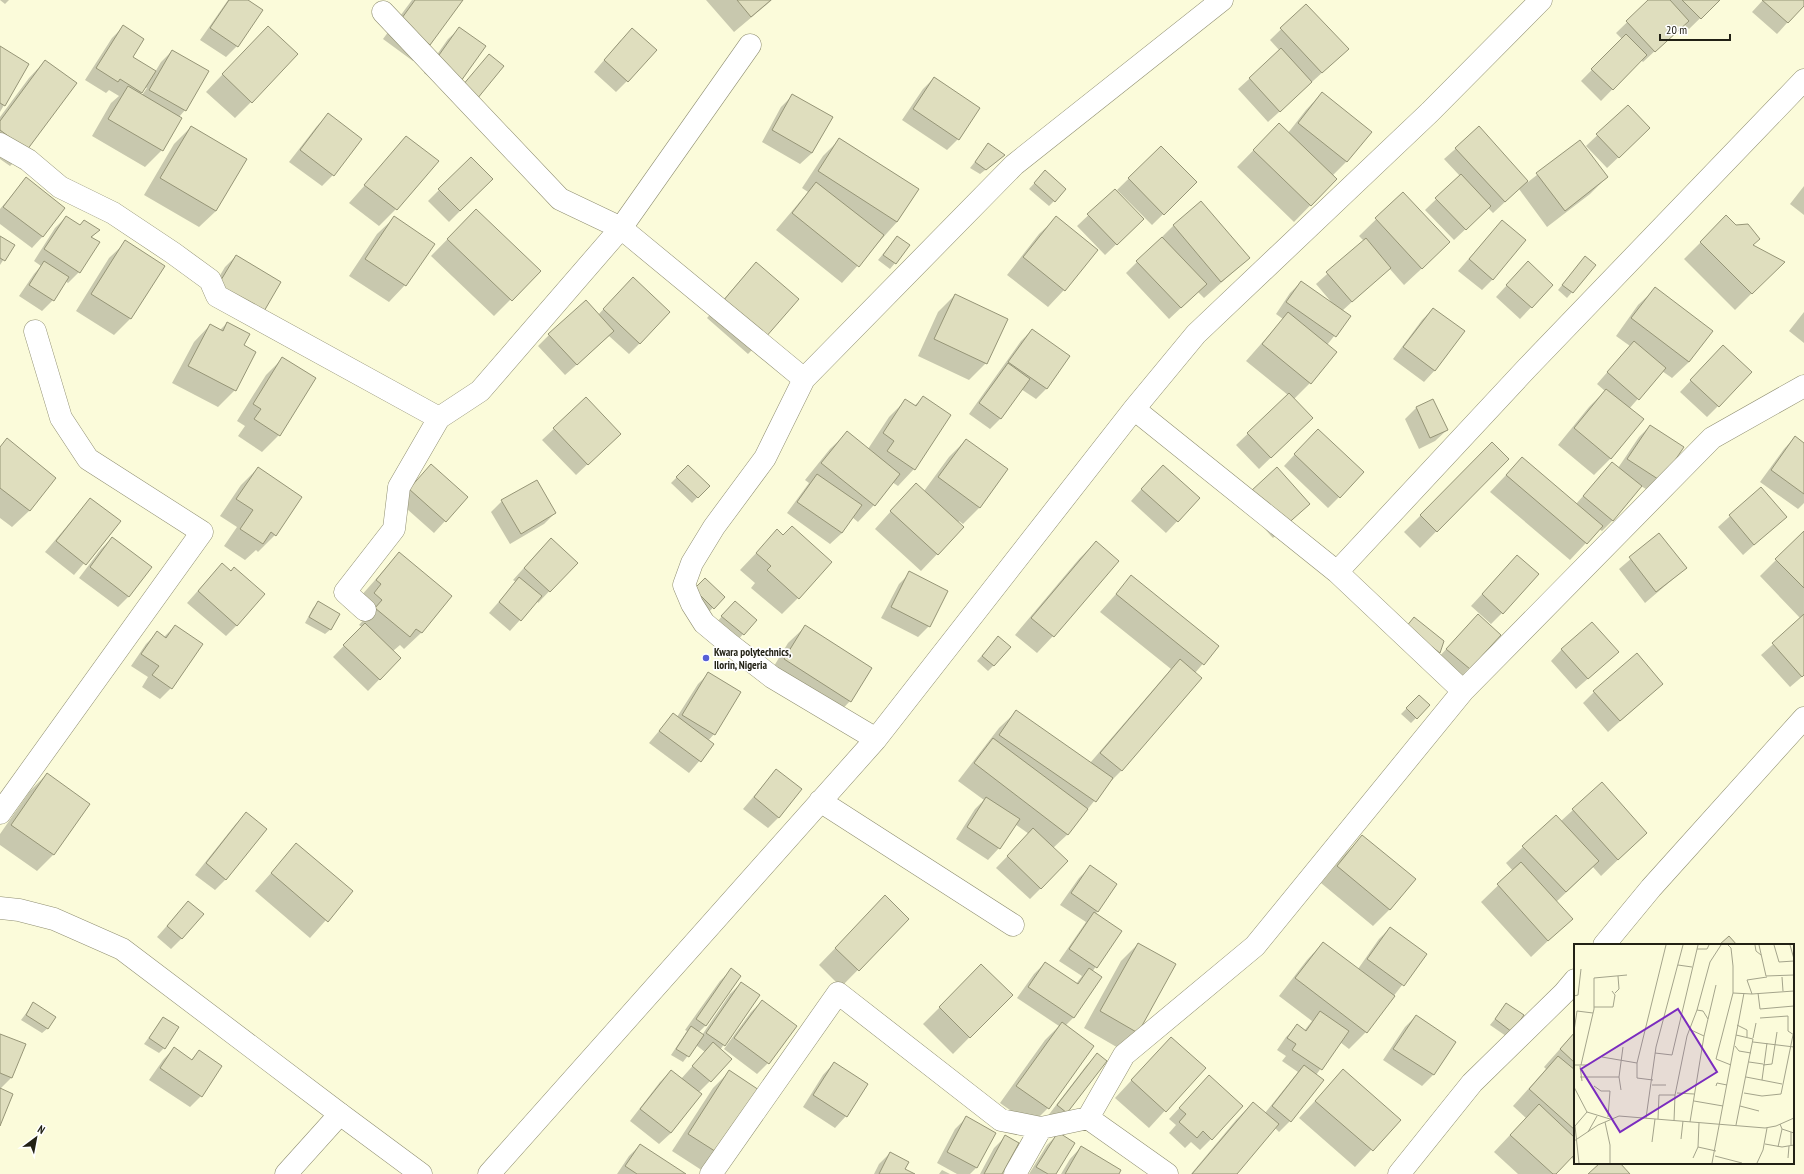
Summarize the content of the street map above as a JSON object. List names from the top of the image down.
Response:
{
  "places": ["Kwara polytechnics, Ilorin, Nigeria"],
  "scale_bar": "20 m",
  "north": "top right"
}
